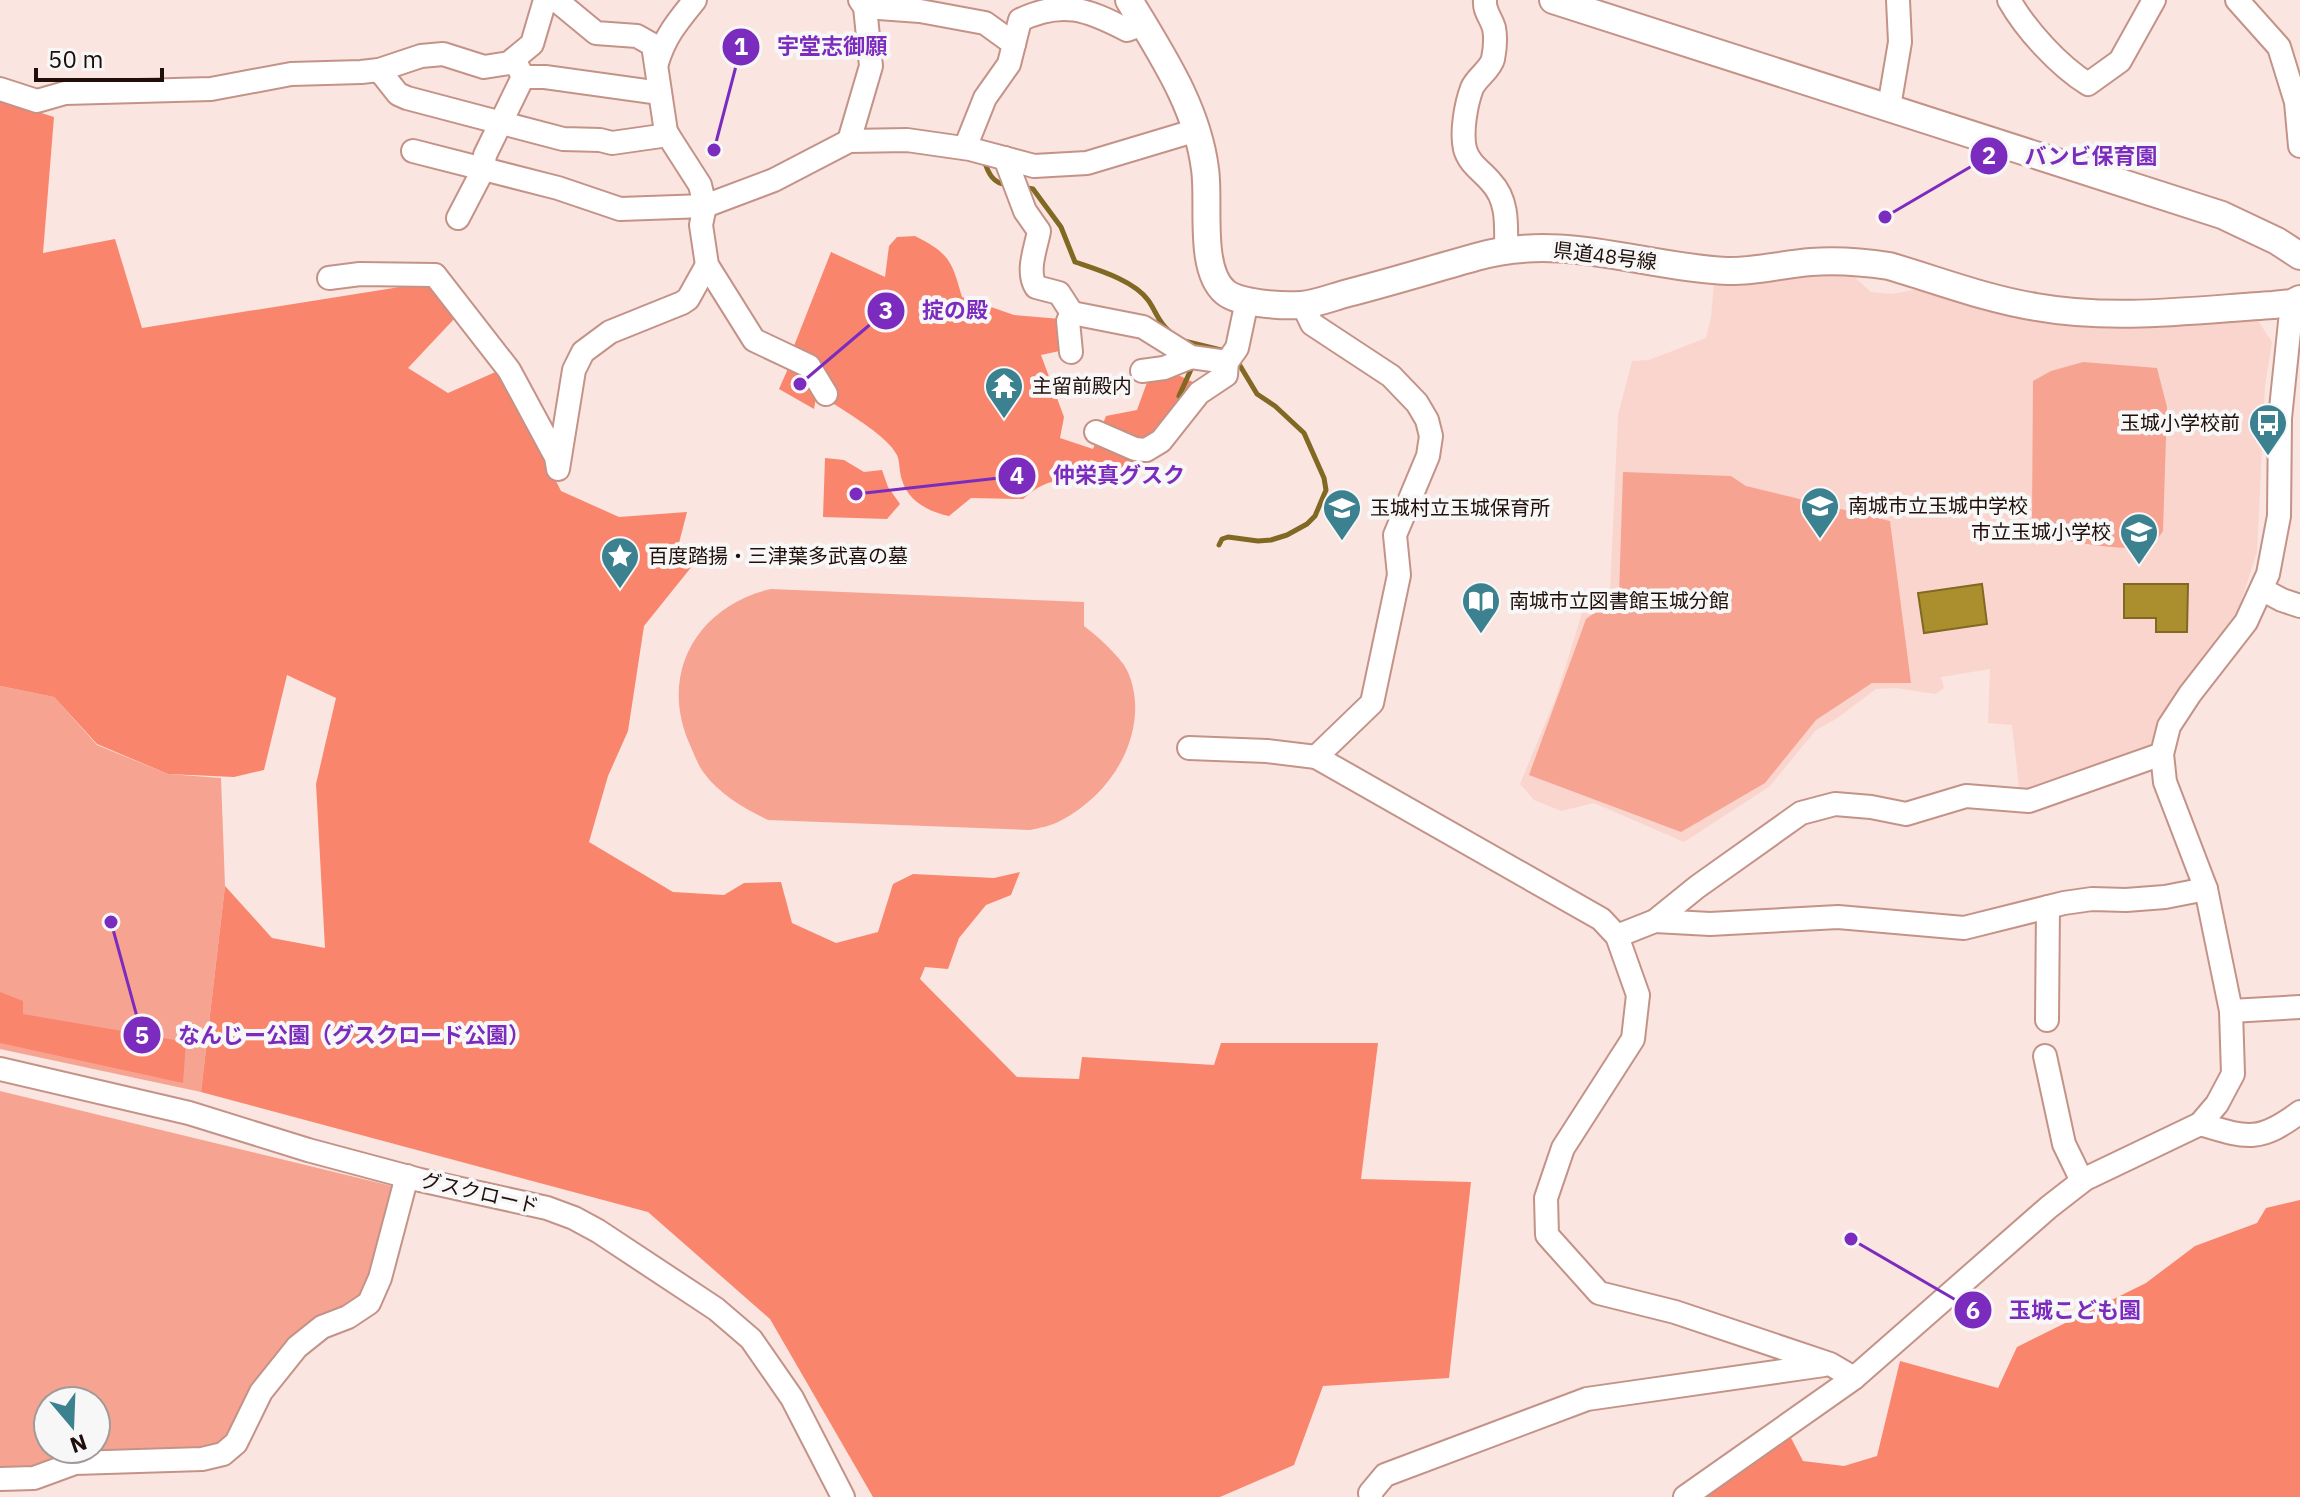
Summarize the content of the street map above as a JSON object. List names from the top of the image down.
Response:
{
  "streets": {
    "main road": ["県道48号線"],
    "street": ["グスクロード"]
  },
  "places": {
    "other": [
      "宇堂志御願",
      "バンビ保育園",
      "掟の殿",
      "仲栄真グスク",
      "なんじー公園（グスクロード公園）",
      "玉城こども園"
    ],
    "temple": ["主留前殿内"],
    "bus stop": ["玉城小学校前"],
    "school or university": ["南城市立玉城中学校", "玉城村立玉城保育所", "市立玉城小学校"],
    "place": ["百度踏揚・三津葉多武喜の墓"],
    "library": ["南城市立図書館玉城分館"]
  },
  "scale_bar": "50 m",
  "north": "bottom"
}
